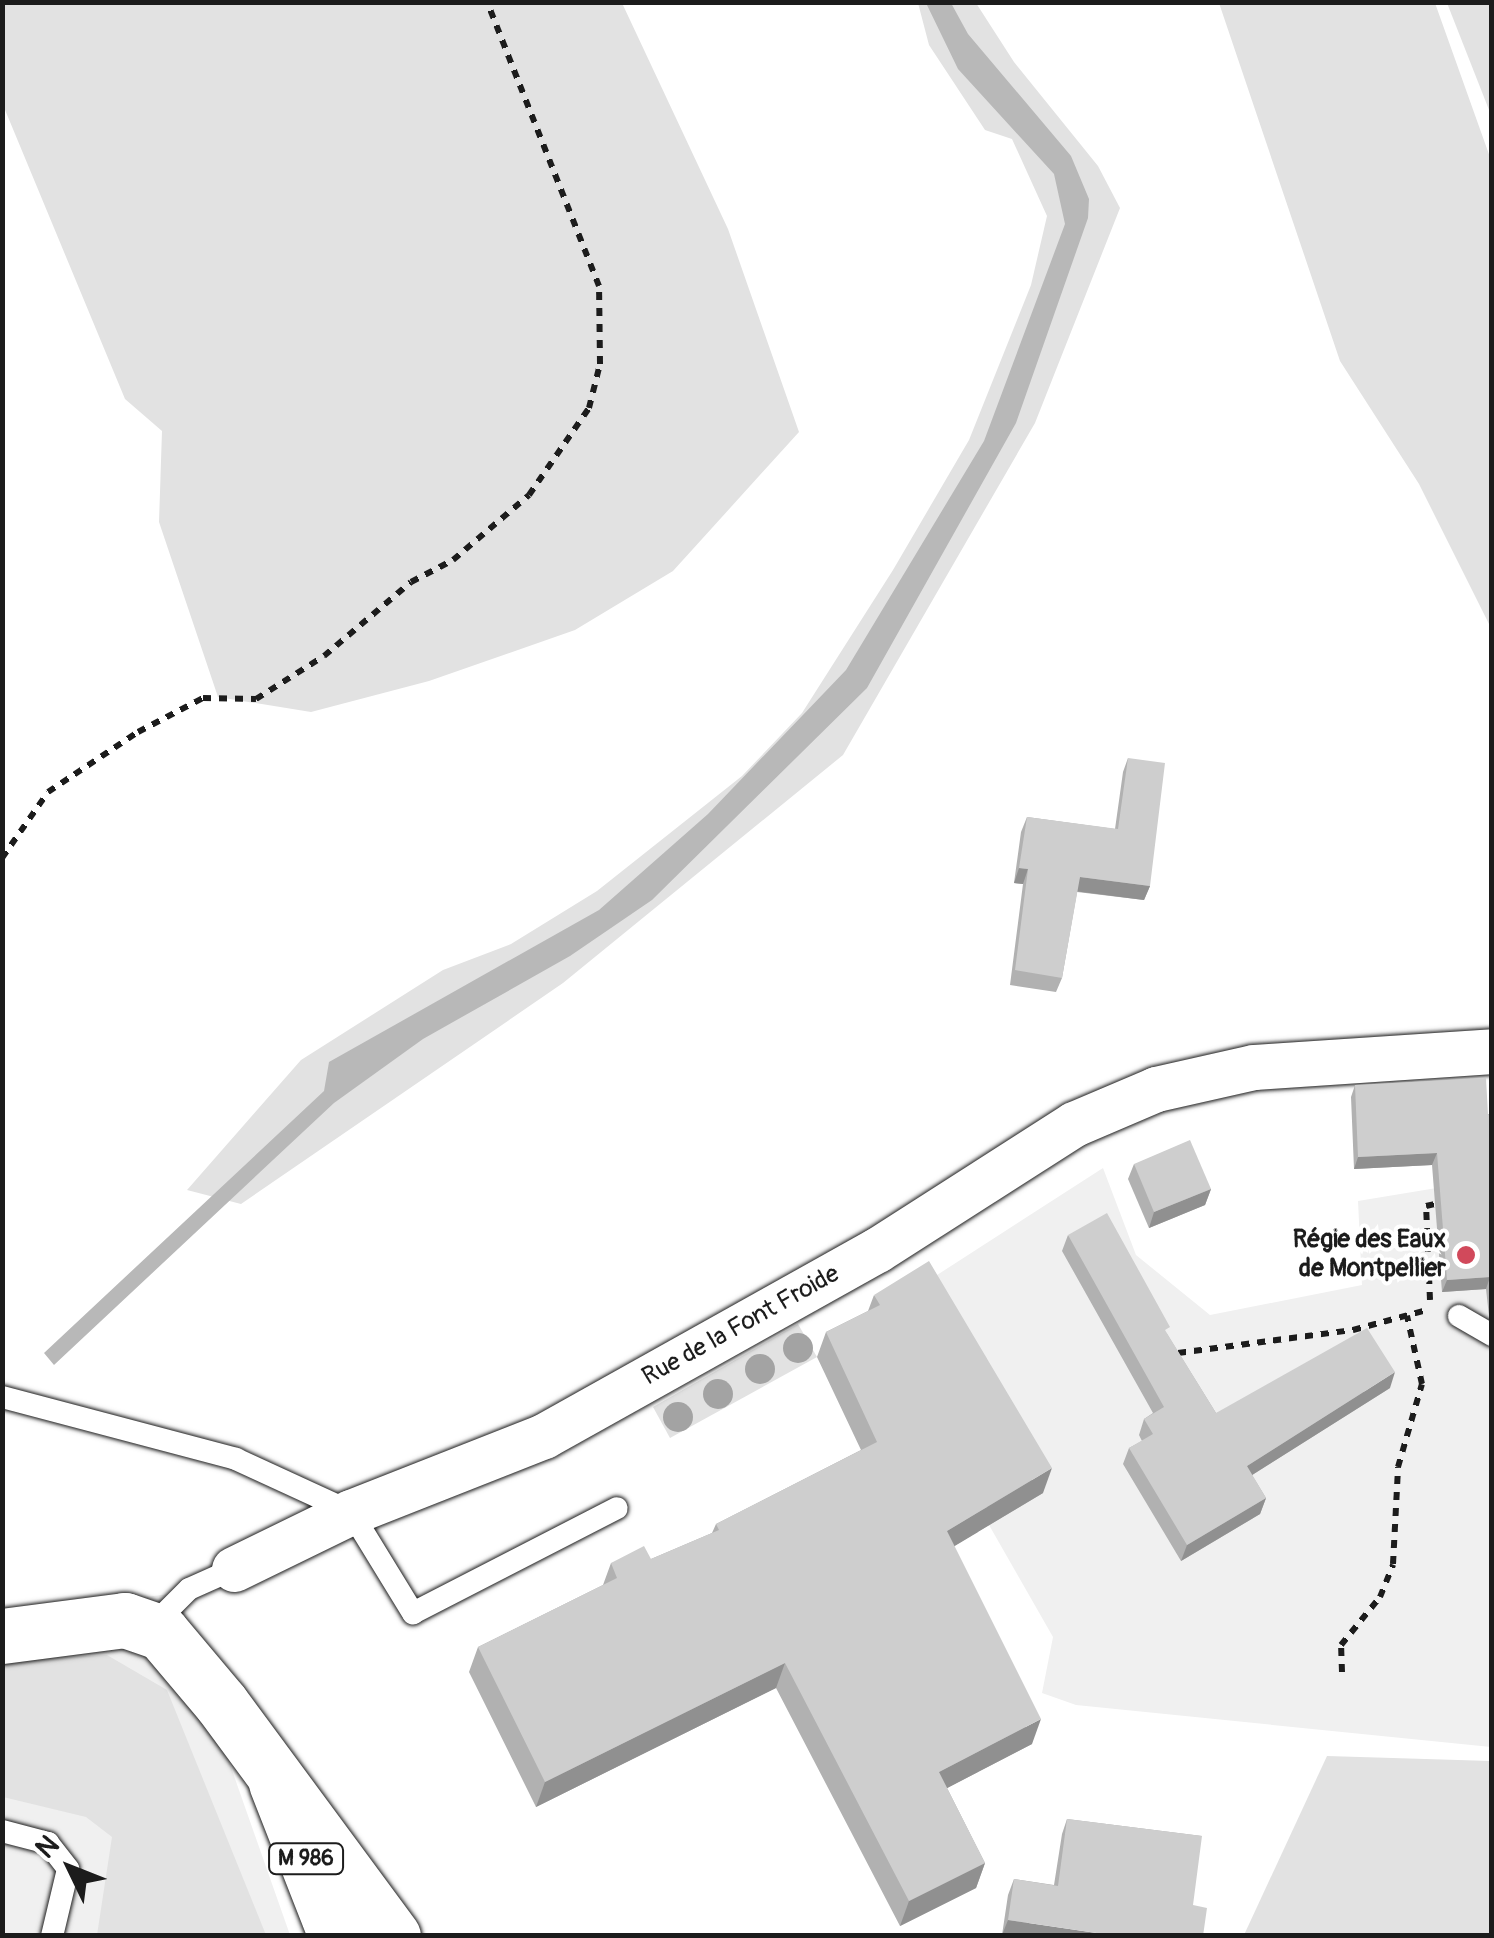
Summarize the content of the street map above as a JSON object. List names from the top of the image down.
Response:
{
  "streets": {
    "street": ["Rue de la Font Froide", "M 986"]
  },
  "places": ["Régie des Eaux de Montpellier"],
  "north": "top left"
}
